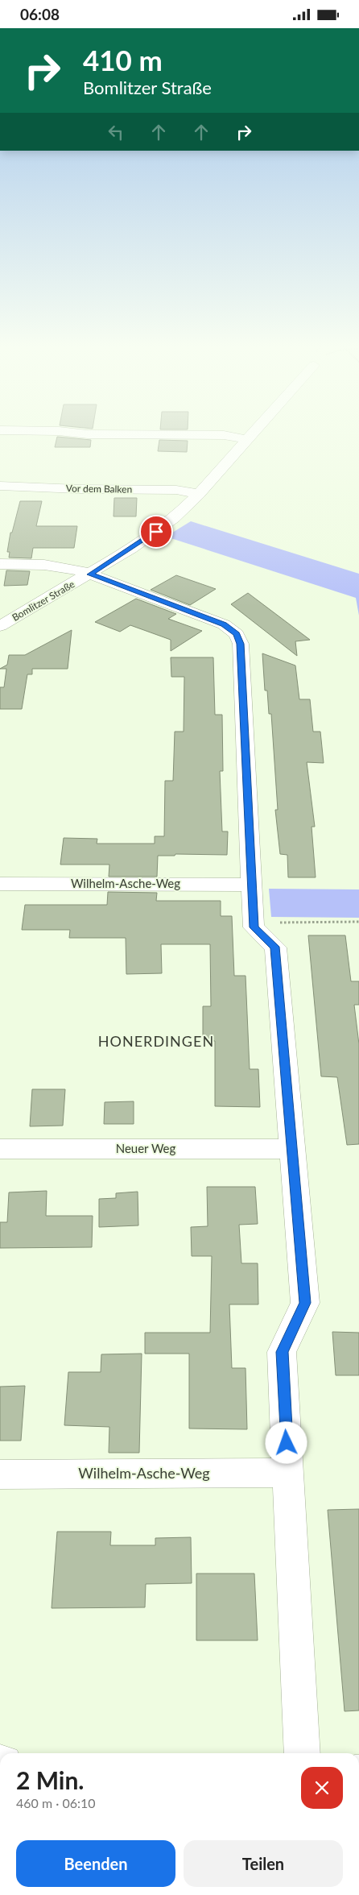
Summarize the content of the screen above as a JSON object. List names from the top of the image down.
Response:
{
  "streets": {
    "street": [
      "Vor dem Balken",
      "Bomlitzer Straße",
      "Wilhelm-Asche-Weg",
      "Neuer Weg"
    ]
  },
  "crossings": [
    ["Vor dem Balken", "Bomlitzer Straße"]
  ],
  "districts": ["HONERDINGEN"],
  "page": {
    "status": "06:08",
    "turn": ["410 m", "Bomlitzer Straße"],
    "heading": ["2 Min.", "460 m · 06:10"],
    "buttons": ["Beenden", "Teilen"]
  }
}
